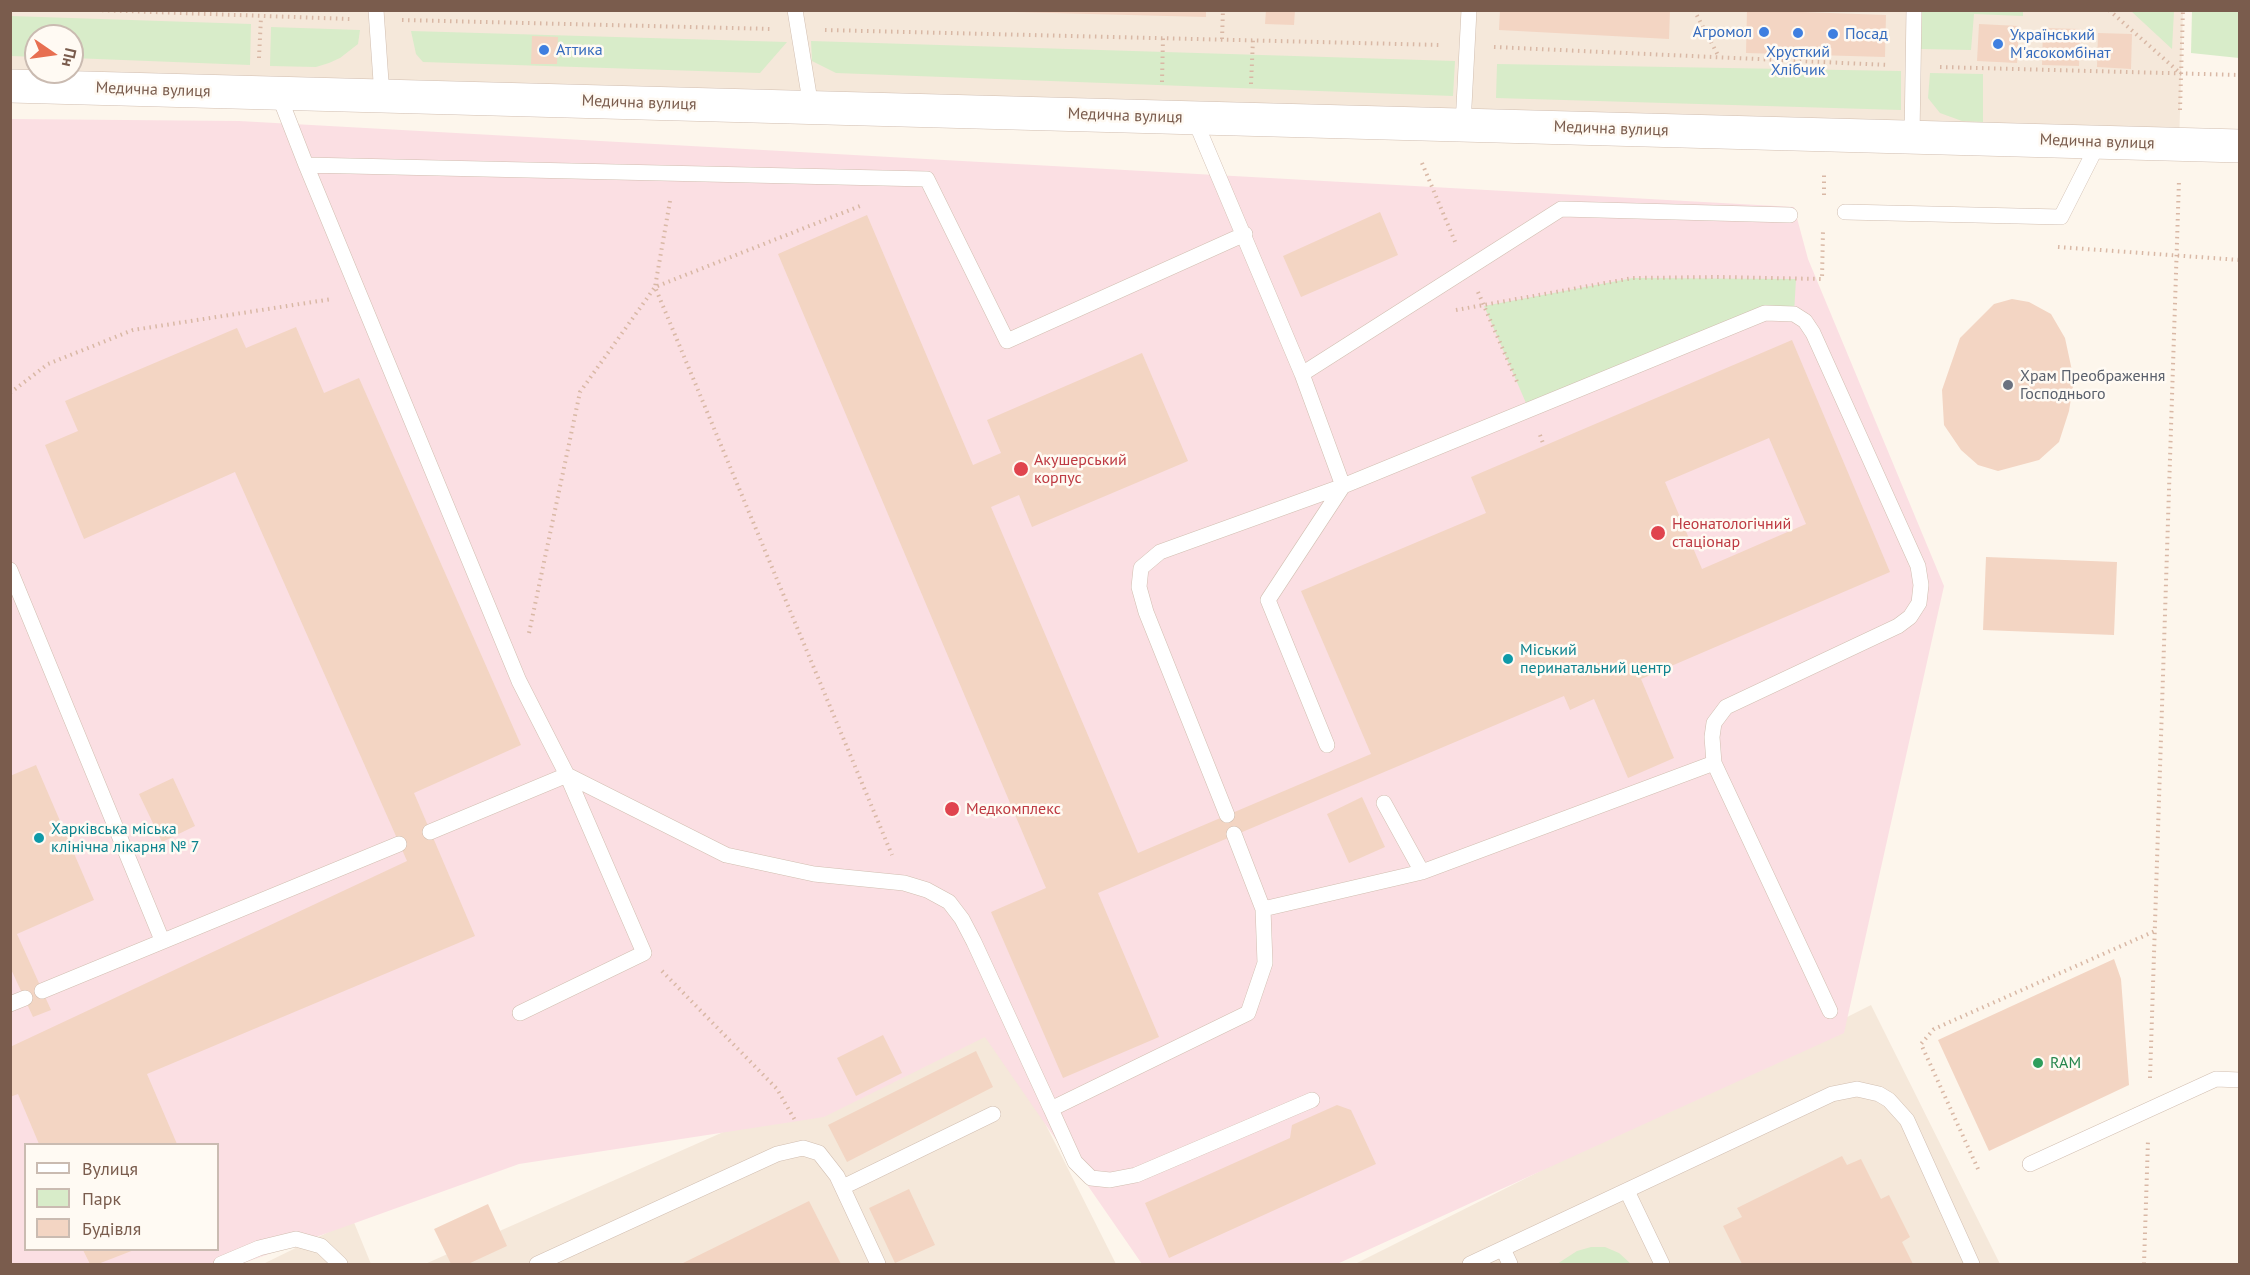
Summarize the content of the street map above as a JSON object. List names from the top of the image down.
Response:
{
  "streets": {
    "street": ["Медична вулиця"]
  },
  "places": [
    "Агромол",
    "Хрусткий Хлібчик",
    "Посад",
    "Український М'ясокомбінат",
    "Аттика",
    "Храм Преображення Господнього",
    "Акушерський корпус",
    "Неонатологічний стаціонар",
    "Міський перинатальний центр",
    "Медкомплекс",
    "Харківська міська клінічна лікарня № 7",
    "RAM"
  ],
  "legend": ["Вулиця", "Парк", "Будівля"],
  "north": "right"
}
